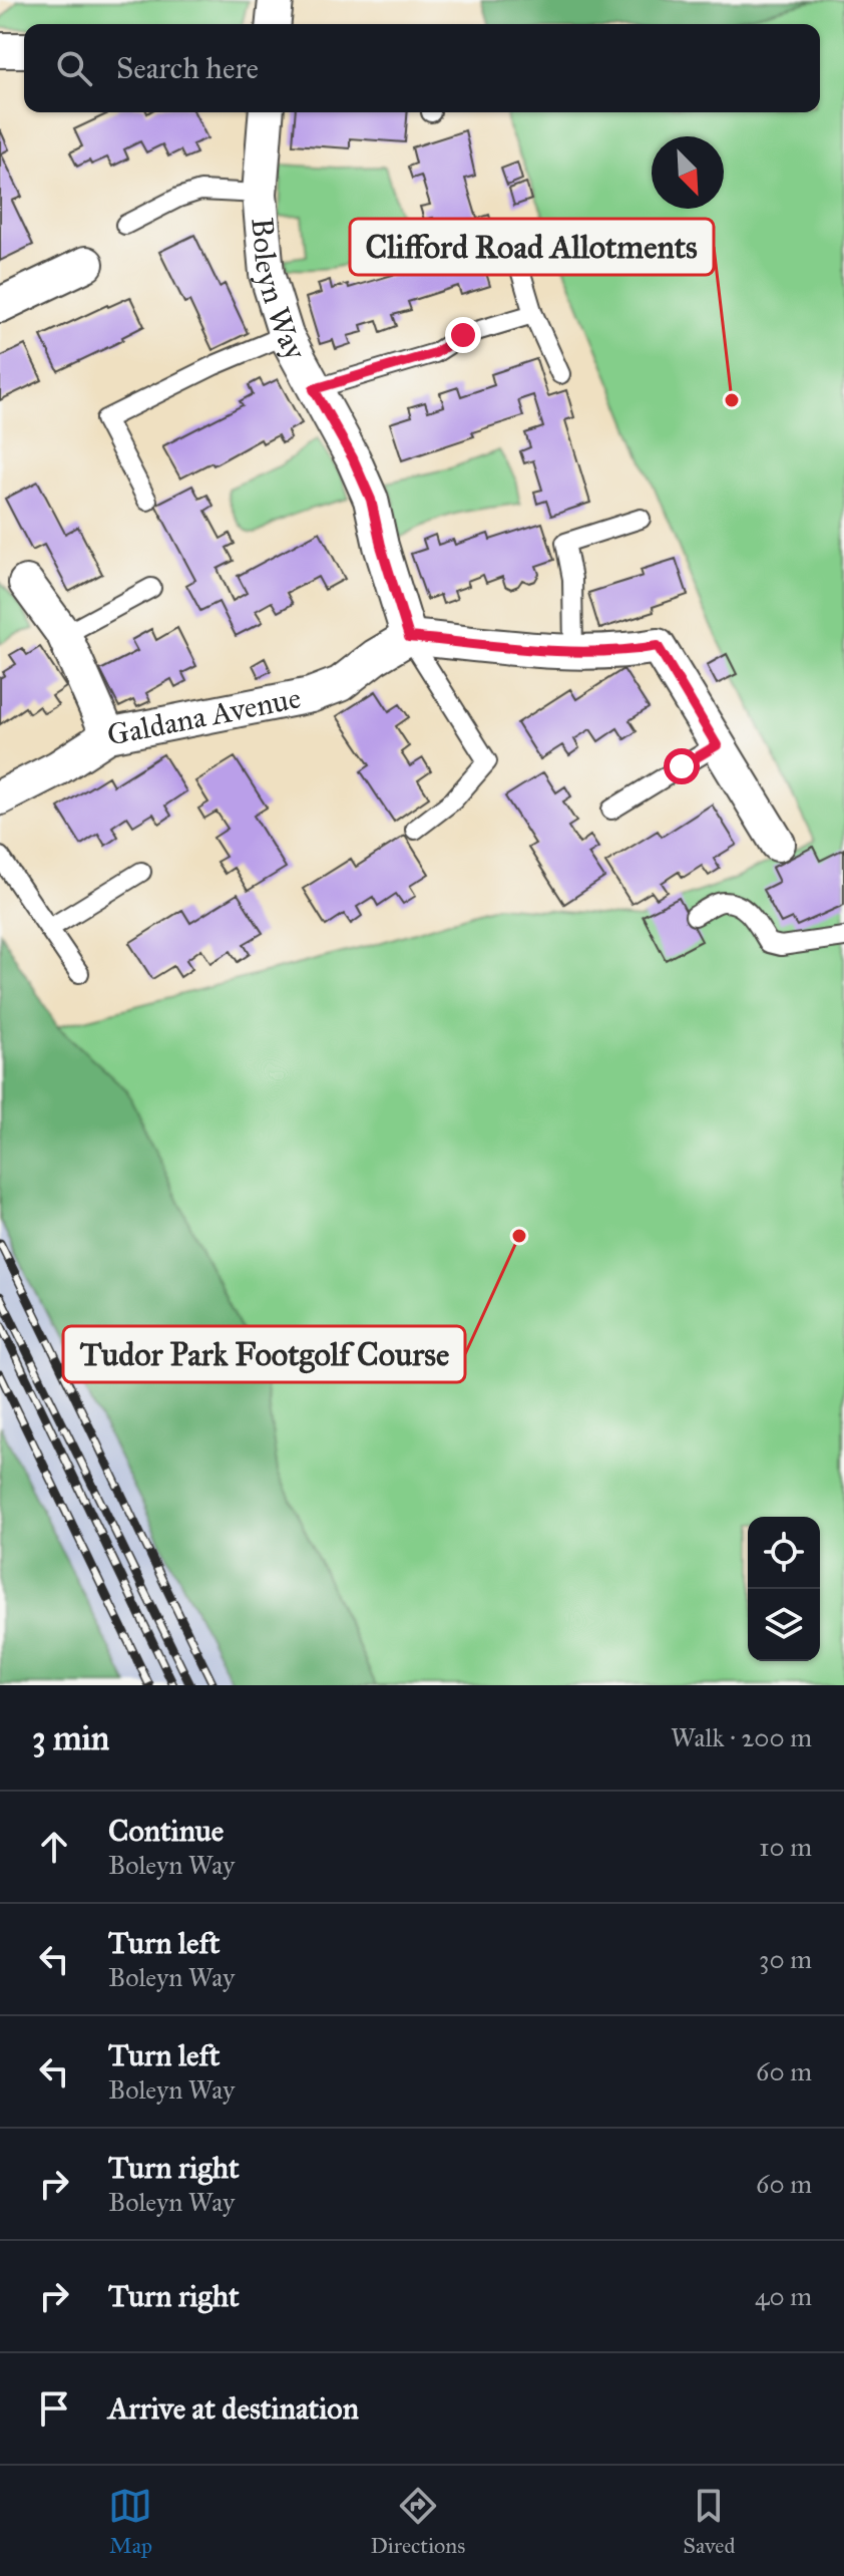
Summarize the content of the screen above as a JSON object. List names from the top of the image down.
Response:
{
  "streets": {
    "street": ["Boleyn Way", "Galdana Avenue"]
  },
  "crossings": [
    ["Boleyn Way", "Galdana Avenue"]
  ],
  "places": ["Clifford Road Allotments", "Tudor Park Footgolf Course"],
  "north": "bottom right",
  "page": {
    "search": "Search here",
    "heading": ["3 min", "Walk · 200 m"],
    "list": [
      ["Continue", "Boleyn Way", "10 m"],
      ["Turn left", "Boleyn Way", "30 m"],
      ["Turn left", "Boleyn Way", "60 m"],
      ["Turn right", "Boleyn Way", "60 m"],
      ["Turn right", "40 m"],
      "Arrive at destination"
    ],
    "nav": ["Map", "Directions", "Saved"]
  }
}
